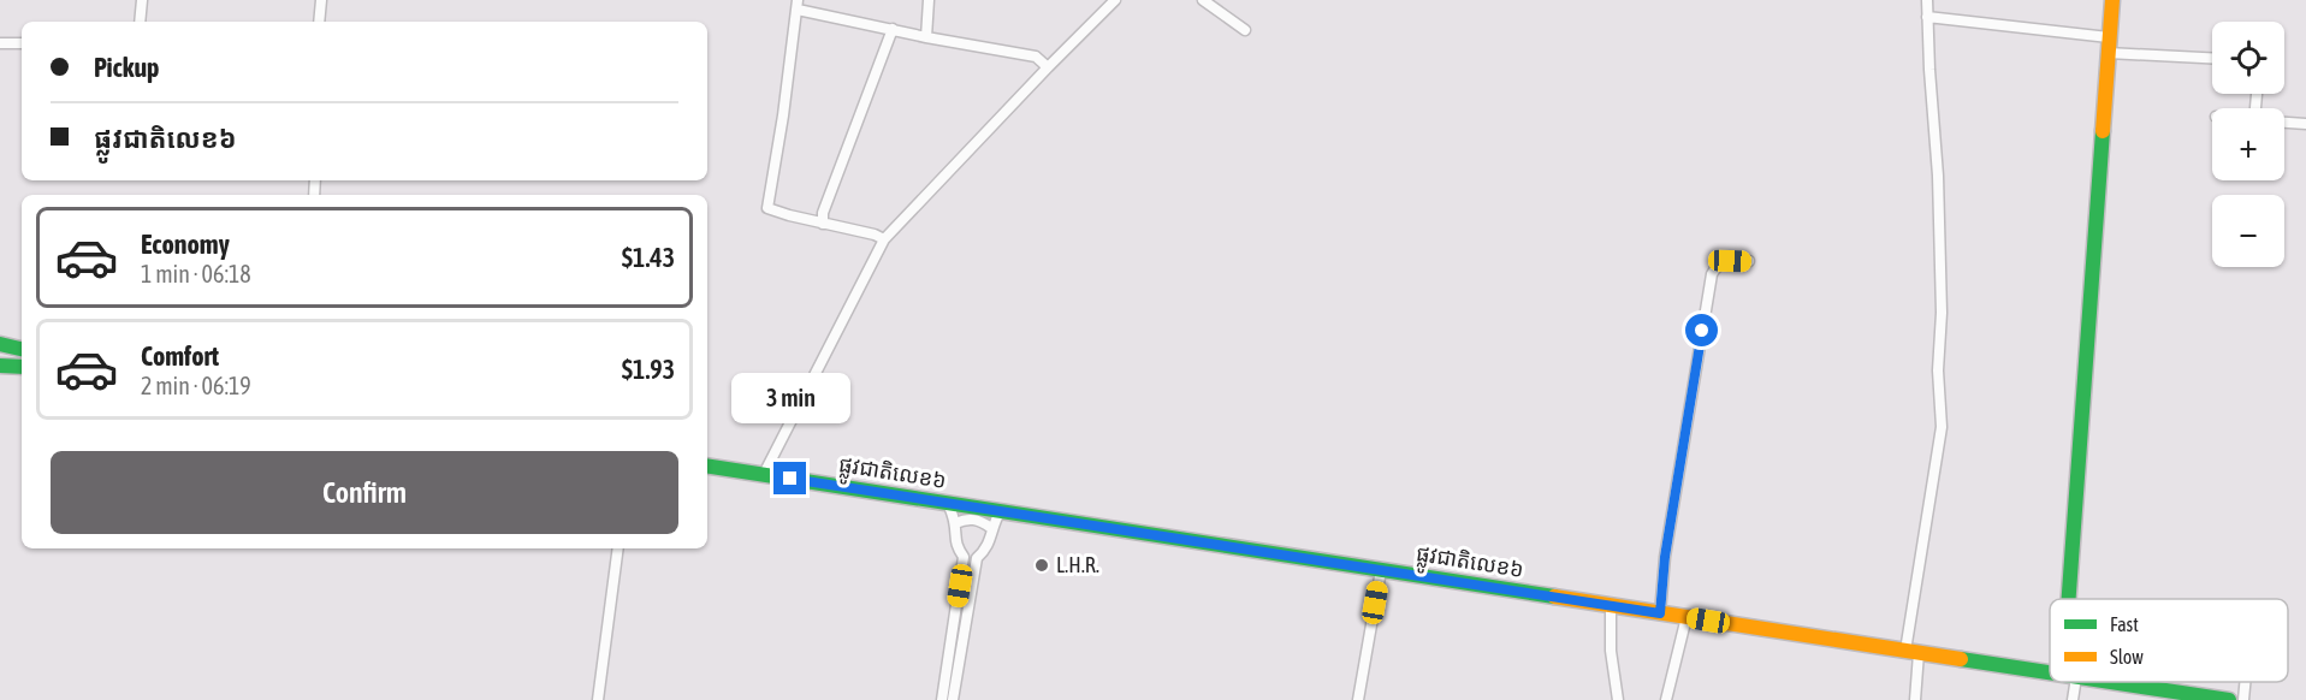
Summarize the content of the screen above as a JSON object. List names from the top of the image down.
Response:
{
  "streets": {
    "main road": ["ផ្លូវជាតិលេខ៦"]
  },
  "places": ["L.H.R."],
  "legend": ["Fast", "Slow"],
  "page": {
    "map_buttons": ["+", "−"],
    "banner": ["Pickup", "ផ្លូវជាតិលេខ៦"],
    "list": [
      {
        "name": "Economy",
        "note": "1 min · 06:18",
        "value": "$1.43"
      },
      {
        "name": "Comfort",
        "note": "2 min · 06:19",
        "value": "$1.93"
      }
    ],
    "bubble": "3 min",
    "buttons": "Confirm"
  }
}
